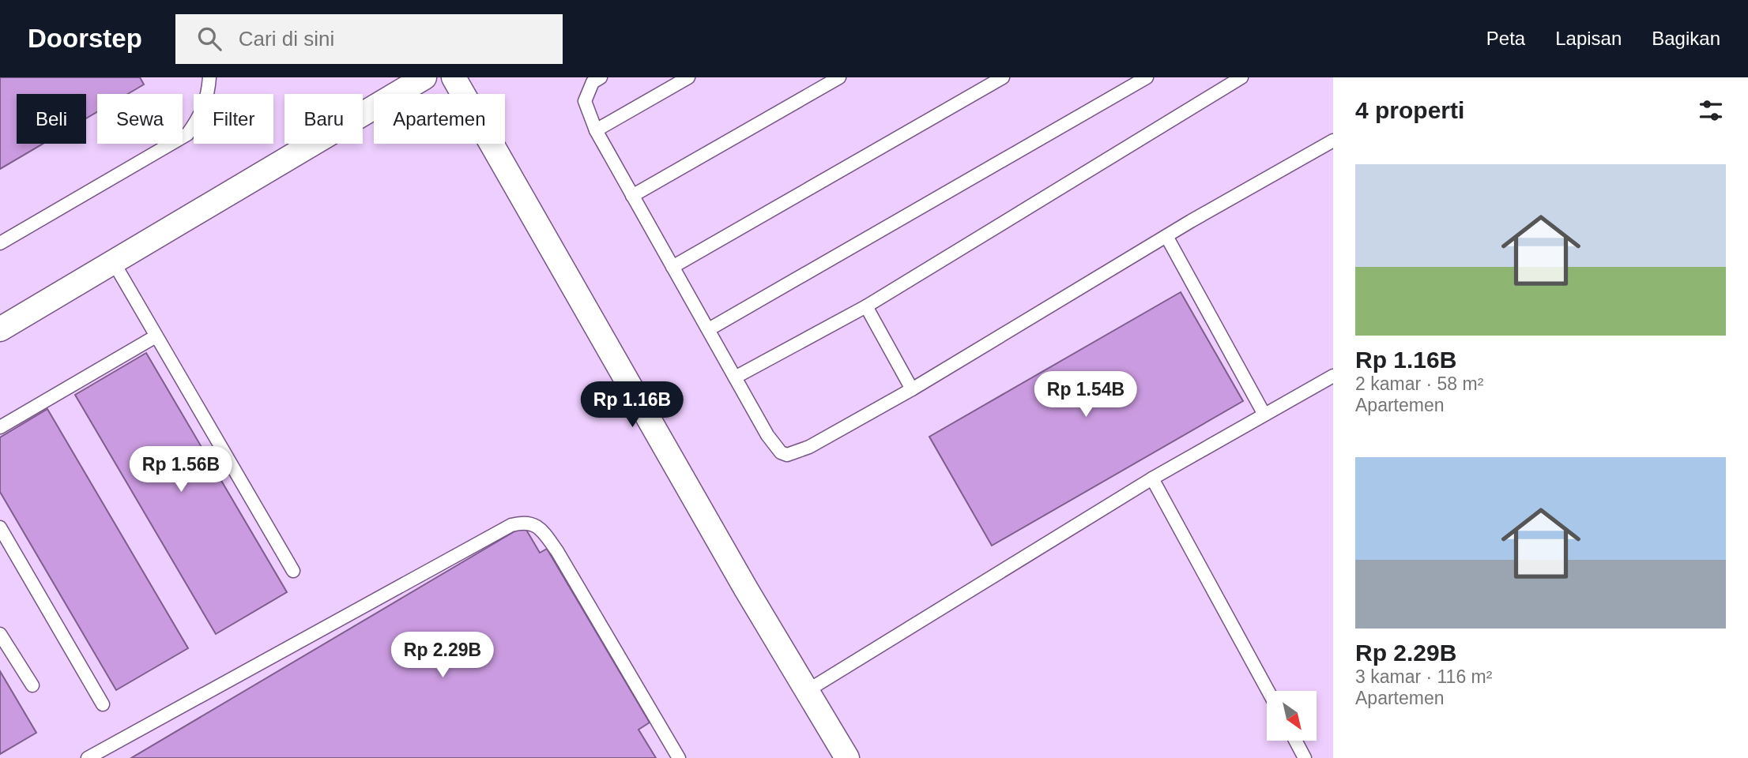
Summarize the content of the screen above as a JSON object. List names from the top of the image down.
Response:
{
  "north": "bottom right",
  "page": {
    "header": "Doorstep",
    "search": "Cari di sini",
    "nav": ["Peta", "Lapisan", "Bagikan"],
    "heading": "4 properti",
    "chip": [
      "Beli",
      "Sewa",
      "Filter",
      "Baru",
      "Apartemen"
    ],
    "list": [
      {
        "name": "Rp 1.16B",
        "note": "2 kamar · 58 m² · Apartemen"
      },
      {
        "name": "Rp 2.29B",
        "note": "3 kamar · 116 m² · Apartemen"
      }
    ],
    "price": [
      "Rp 1.54B",
      "Rp 1.16B",
      "Rp 1.56B",
      "Rp 2.29B"
    ]
  }
}
